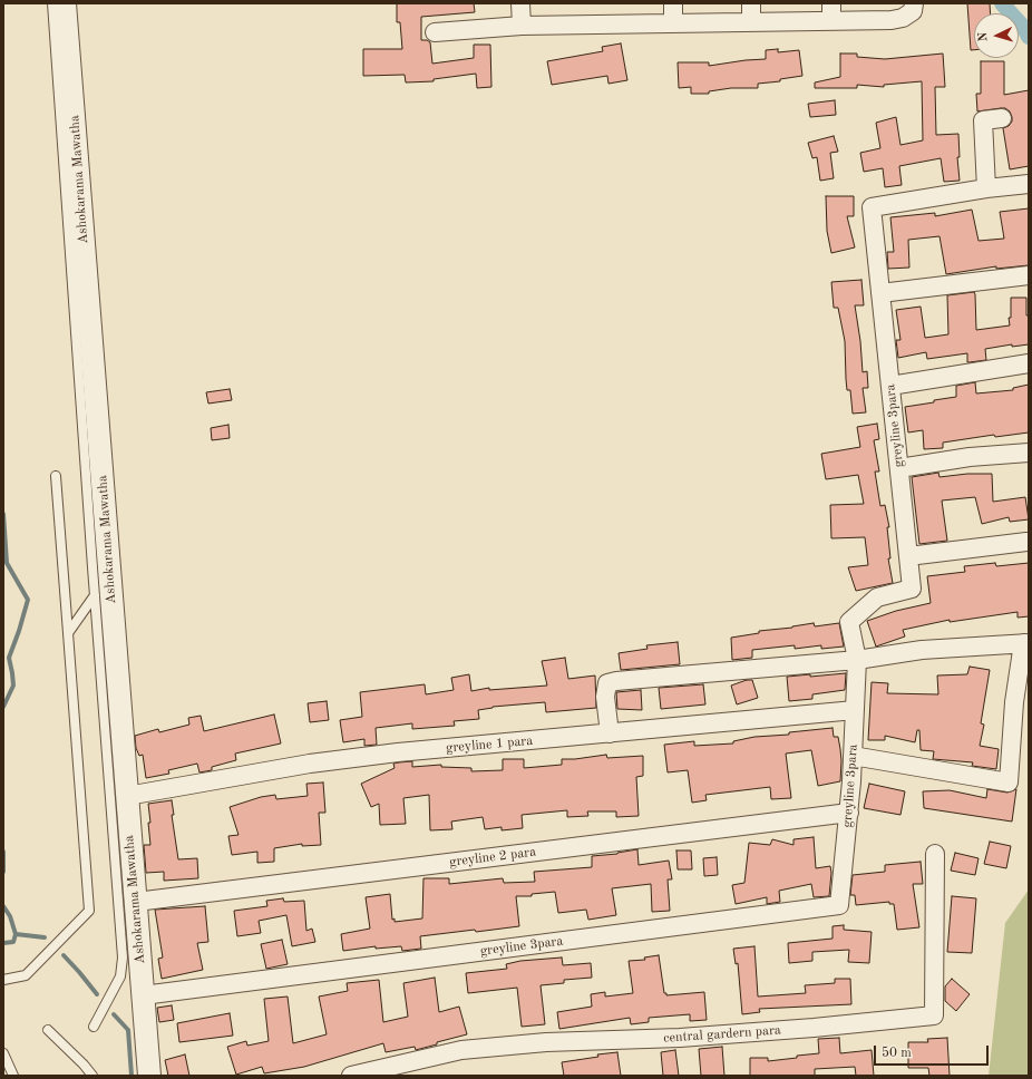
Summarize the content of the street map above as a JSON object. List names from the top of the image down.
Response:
{
  "streets": {
    "street": [
      "Ashokarama Mawatha",
      "greyline 3para",
      "greyline 1 para",
      "greyline 2 para",
      "central gardern para"
    ]
  },
  "crossings": [
    ["Ashokarama Mawatha", "greyline 3para"],
    ["Ashokarama Mawatha", "greyline 1 para"],
    ["Ashokarama Mawatha", "greyline 2 para"],
    ["greyline 3para", "greyline 1 para"],
    ["greyline 3para", "greyline 2 para"]
  ],
  "scale_bar": "50 m",
  "north": "left"
}
